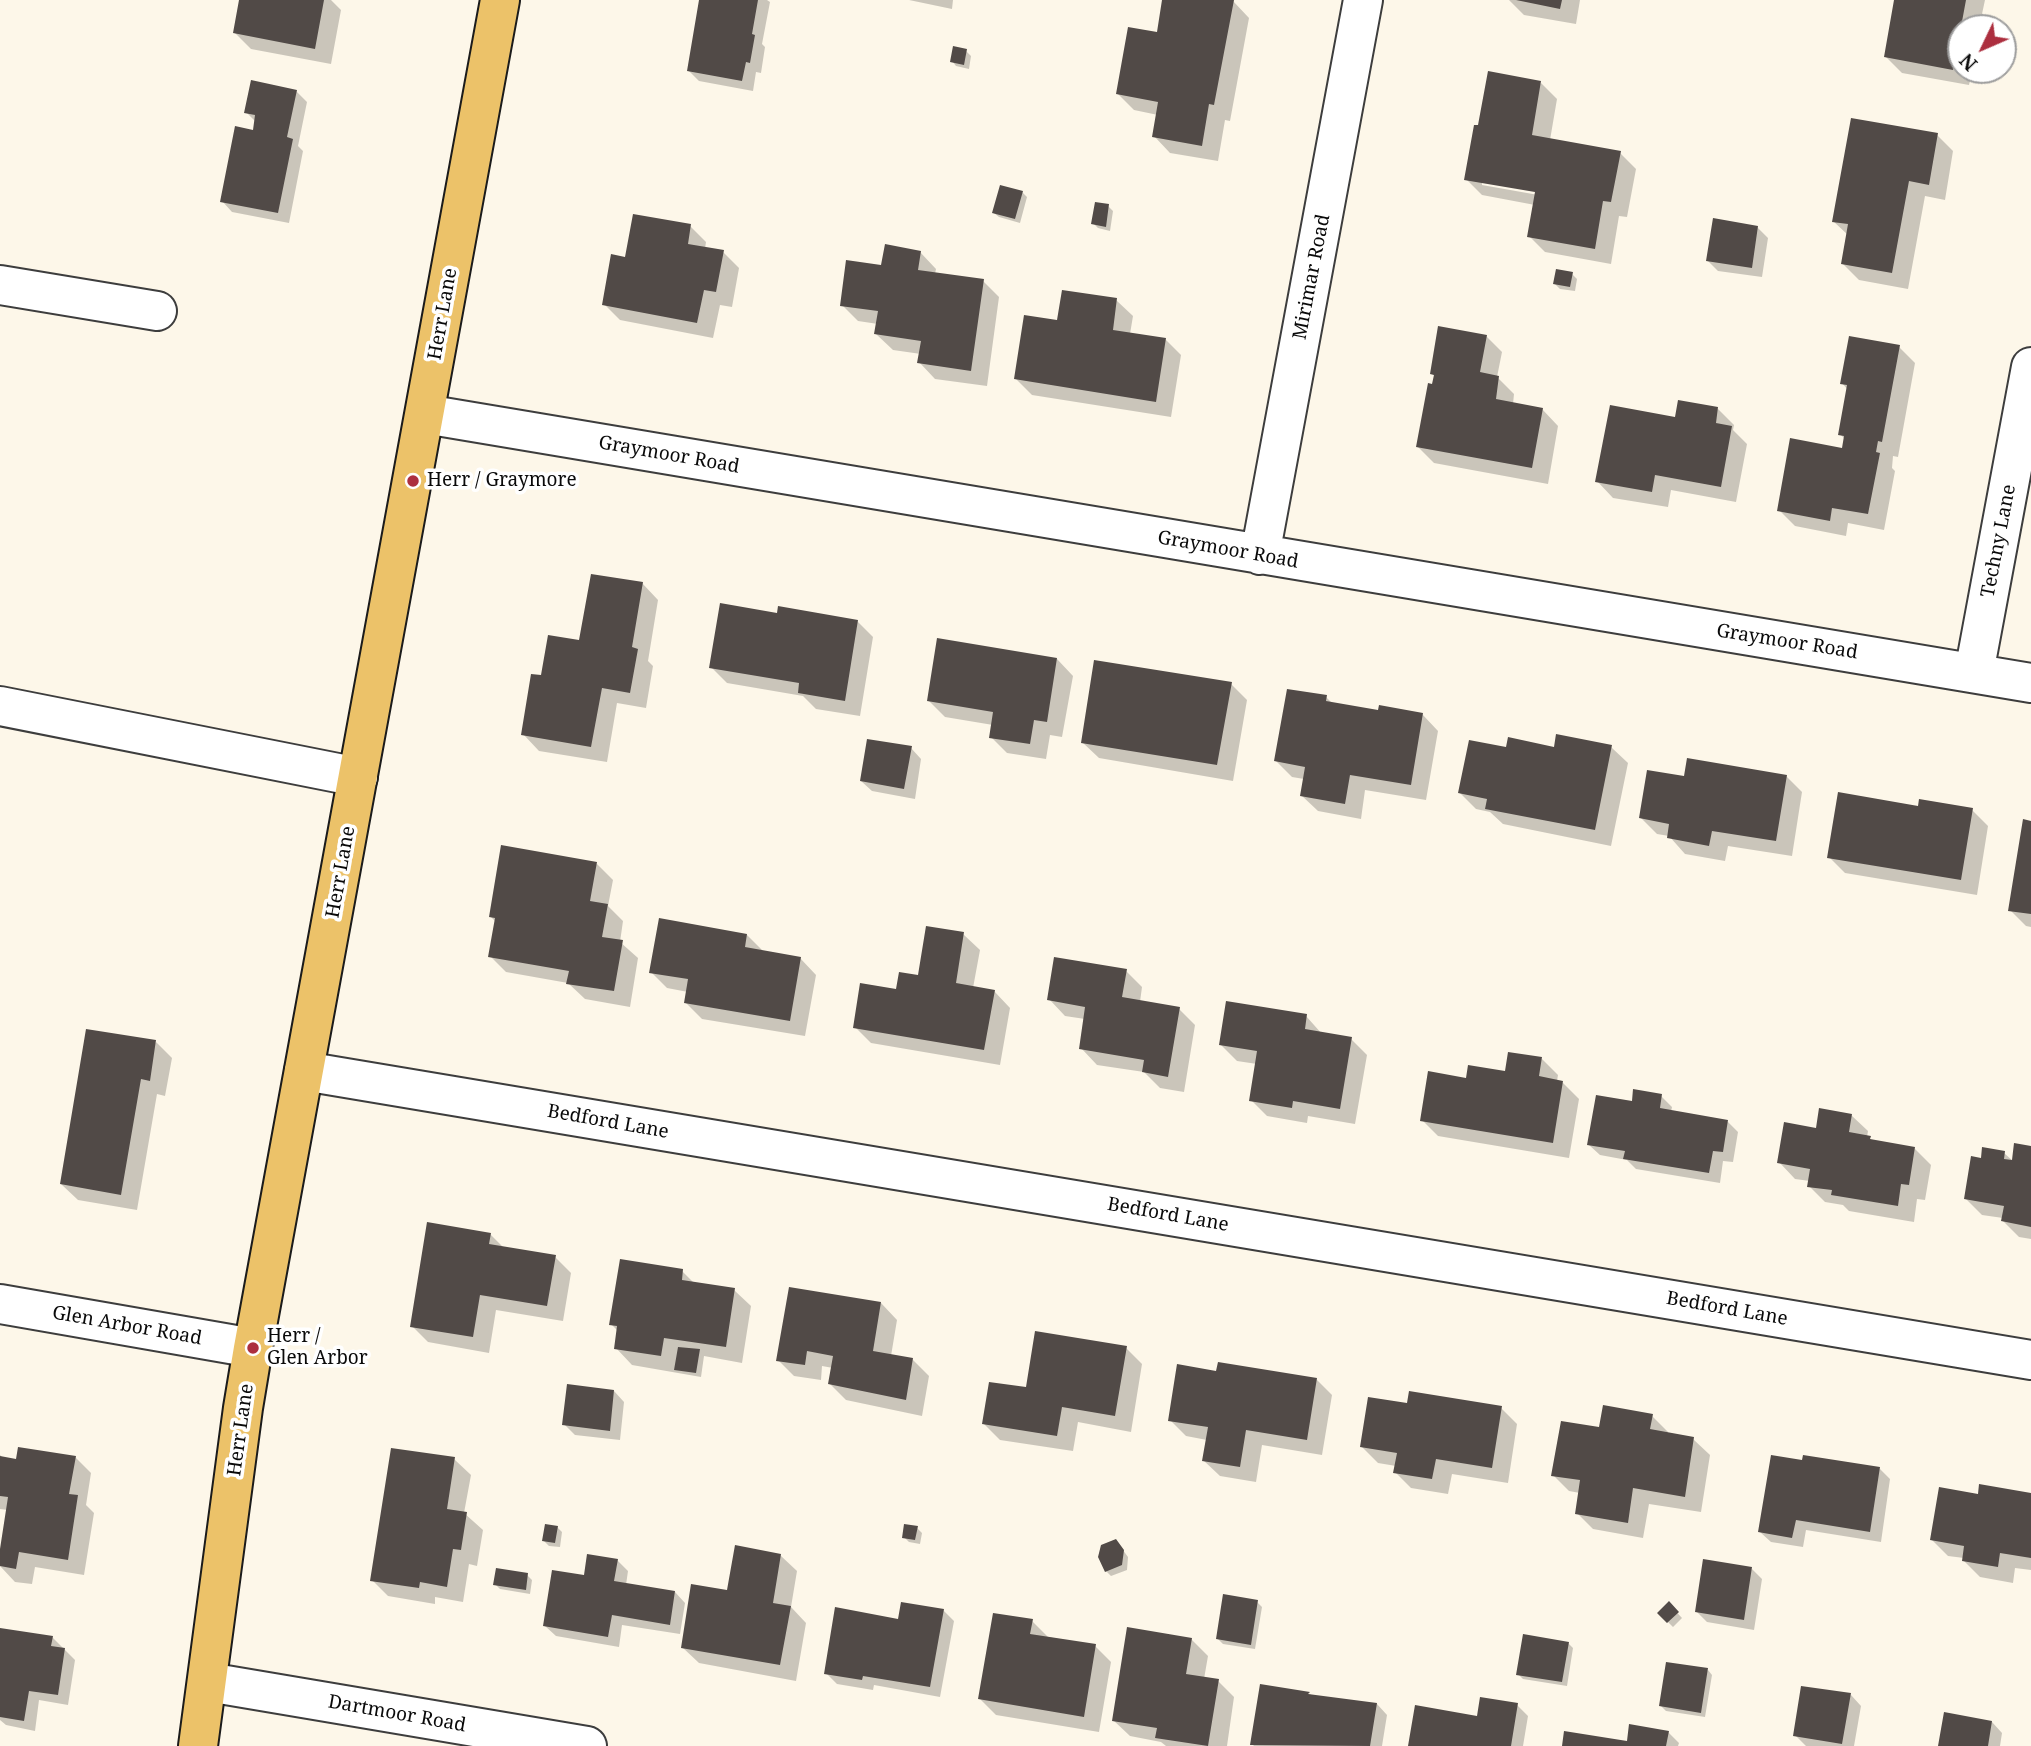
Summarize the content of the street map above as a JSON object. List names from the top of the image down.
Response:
{
  "streets": {
    "main road": ["Herr Lane"],
    "street": [
      "Mirimar Road",
      "Graymoor Road",
      "Techny Lane",
      "Bedford Lane",
      "Glen Arbor Road",
      "Dartmoor Road"
    ]
  },
  "crossings": [
    ["Mirimar Road", "Graymoor Road"],
    ["Herr Lane", "Graymoor Road"],
    ["Herr Lane", "Bedford Lane"],
    ["Herr Lane", "Glen Arbor Road"],
    ["Herr Lane", "Dartmoor Road"],
    ["Graymoor Road", "Techny Lane"]
  ],
  "places": ["Herr / Graymore", "Herr / Glen Arbor"],
  "north": "bottom left"
}
